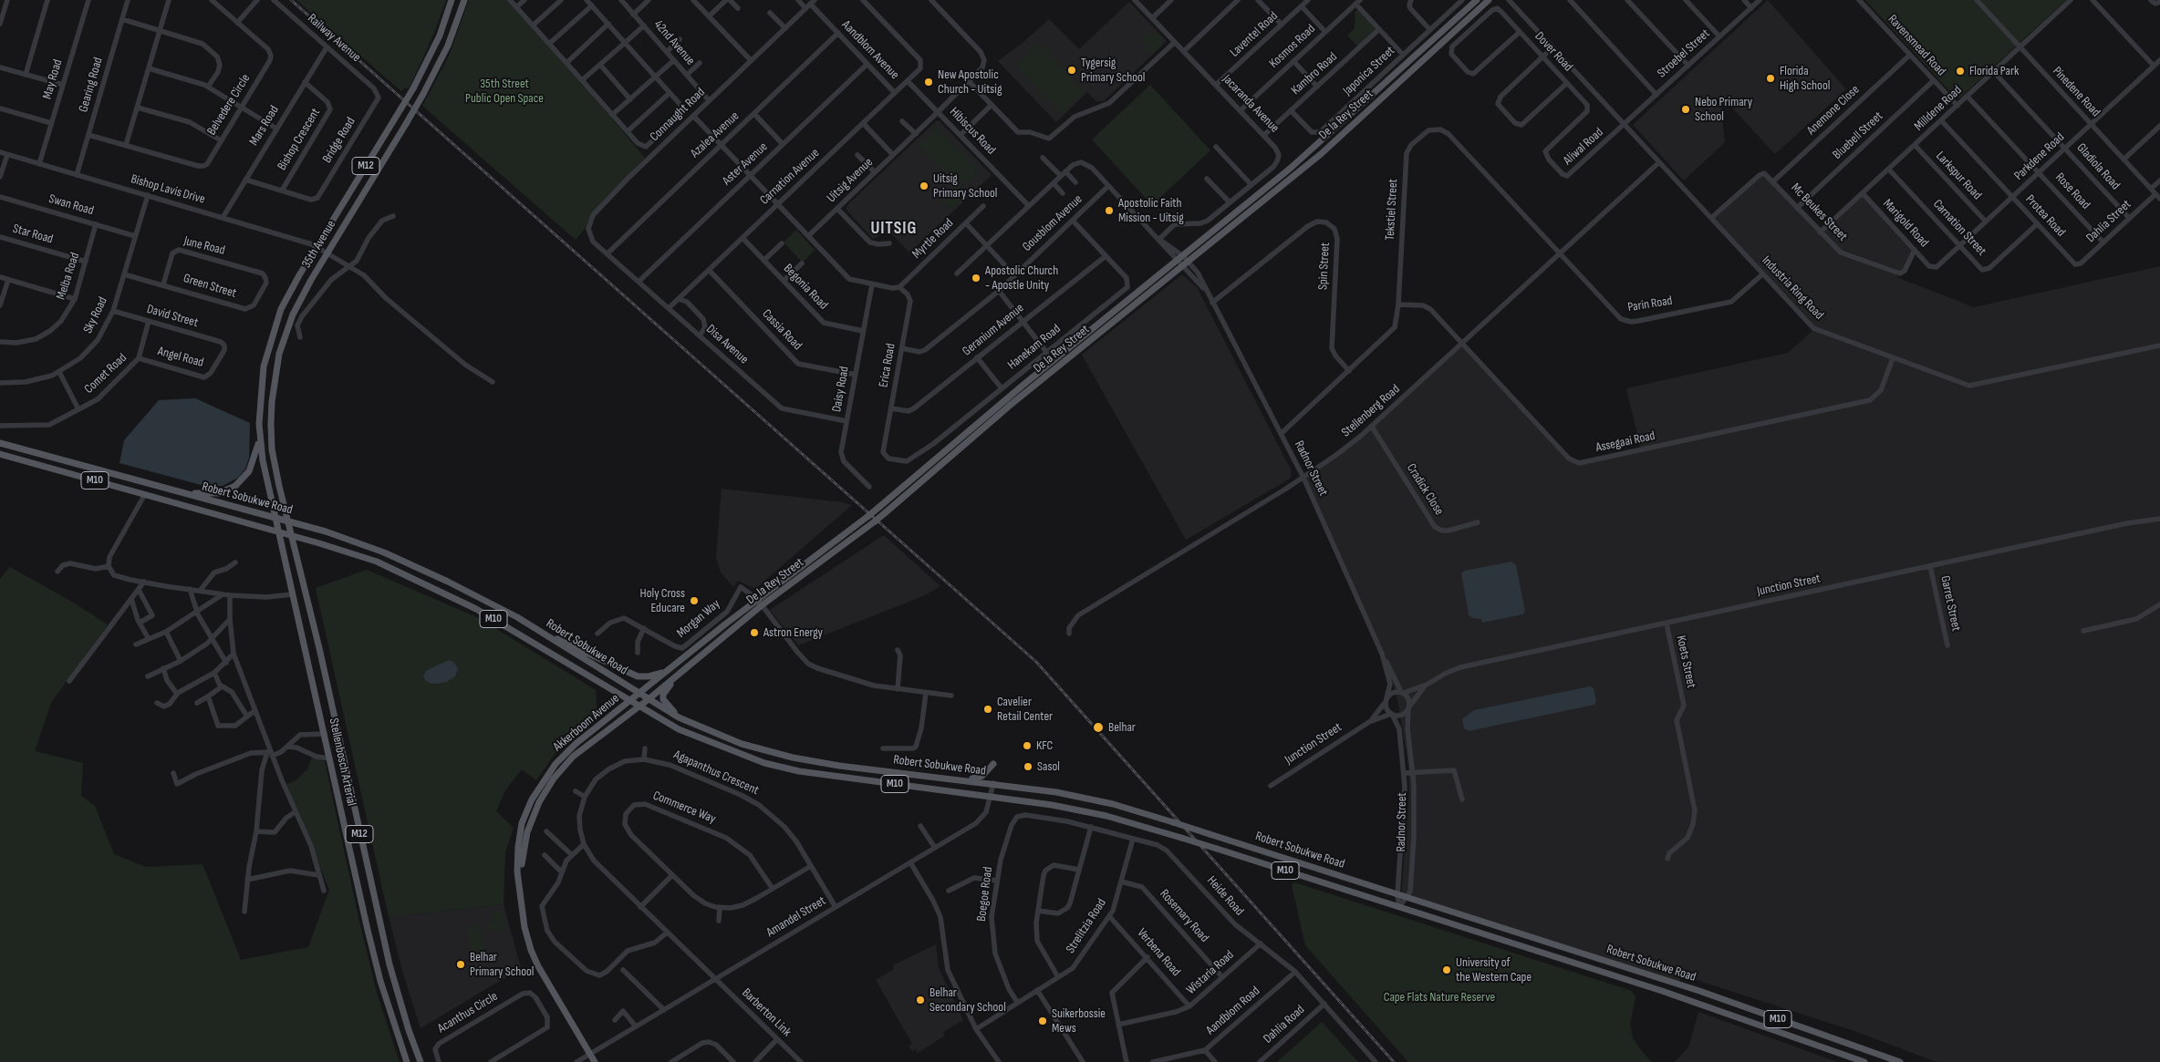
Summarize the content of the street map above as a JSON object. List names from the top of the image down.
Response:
{
  "streets": {
    "main road": [
      "De la Rey Street",
      "M12",
      "35th Avenue",
      "M10",
      "Robert Sobukwe Road",
      "Akkerboom Avenue",
      "Stellenbosch Arterial"
    ],
    "street": [
      "Laventel Road",
      "Railway Avenue",
      "42nd Avenue",
      "Ravensmead Road",
      "Kosmos Road",
      "Aandblom Avenue",
      "Dover Road",
      "Stroebel Street",
      "Japonica Street",
      "Kambro Road",
      "May Road",
      "Gearing Road",
      "Pinedene Road",
      "Jacaranda Avenue",
      "Belvedere Circle",
      "Milldene Road",
      "Anemone Close",
      "Connaught Road",
      "Mars Road",
      "Hibiscus Road",
      "Azalea Avenue",
      "Bluebell Street",
      "Bishop Crescent",
      "Bridge Road",
      "Aliwal Road",
      "Parkdene Road",
      "Aster Avenue",
      "Gladiola Road",
      "Larkspur Road",
      "Carnation Avenue",
      "Uitsig Avenue",
      "Bishop Lavis Drive",
      "Rose Road",
      "Swan Road",
      "Tekstiel Street",
      "Mc Beukes Street",
      "Protea Road",
      "Dahlia Street",
      "Gousblom Avenue",
      "Marigold Road",
      "Carnation Street",
      "Star Road",
      "Myrtle Road",
      "June Road",
      "Spin Street",
      "Melba Road",
      "Green Street",
      "Begonia Road",
      "Industria Ring Road",
      "Parin Road",
      "Sky Road",
      "David Street",
      "Cassia Road",
      "Geranium Avenue",
      "Disa Avenue",
      "Hanekam Road",
      "Angel Road",
      "Erica Road",
      "Comet Road",
      "Daisy Road",
      "Stellenberg Road",
      "Assegaai Road",
      "Radnor Street",
      "Cradick Close",
      "Junction Street",
      "Garret Street",
      "Morgan Way",
      "Koets Street",
      "Agapanthus Crescent",
      "Commerce Way",
      "Boegoe Road",
      "Heide Road",
      "Rosemary Road",
      "Amandel Street",
      "Strelitzia Road",
      "Verbena Road",
      "Wistaria Road",
      "Aandblom Road",
      "Acanthus Circle",
      "Barberton Link",
      "Dahlia Road"
    ]
  },
  "crossings": [
    ["Laventel Road", "Jacaranda Avenue"],
    ["Railway Avenue", "Mars Road"],
    ["Railway Avenue", "Bridge Road"],
    ["42nd Avenue", "Connaught Road"],
    ["Ravensmead Road", "Milldene Road"],
    ["Ravensmead Road", "Anemone Close"],
    ["Ravensmead Road", "Bluebell Street"],
    ["Kosmos Road", "Jacaranda Avenue"],
    ["Aandblom Avenue", "Connaught Road"],
    ["Aandblom Avenue", "Azalea Avenue"],
    ["Aandblom Avenue", "Aster Avenue"],
    ["Aandblom Avenue", "Carnation Avenue"],
    ["Dover Road", "Aliwal Road"],
    ["Stroebel Street", "Aliwal Road"],
    ["Stroebel Street", "Industria Ring Road"],
    ["Japonica Street", "Kambro Road"],
    ["Kambro Road", "Jacaranda Avenue"],
    ["May Road", "Bishop Lavis Drive"],
    ["Gearing Road", "Belvedere Circle"],
    ["Gearing Road", "Bishop Lavis Drive"],
    ["Pinedene Road", "Milldene Road"],
    ["Pinedene Road", "Parkdene Road"],
    ["Pinedene Road", "Dahlia Street"],
    ["Milldene Road", "Gladiola Road"],
    ["Milldene Road", "Larkspur Road"],
    ["Milldene Road", "Rose Road"],
    ["Milldene Road", "Mc Beukes Street"],
    ["Milldene Road", "Protea Road"],
    ["Milldene Road", "Marigold Road"],
    ["Milldene Road", "Carnation Street"],
    ["Anemone Close", "Mc Beukes Street"],
    ["Connaught Road", "Azalea Avenue"],
    ["Connaught Road", "Disa Avenue"],
    ["De la Rey Street", "Radnor Street"],
    ["De la Rey Street", "Robert Sobukwe Road"],
    ["De la Rey Street", "Morgan Way"],
    ["De la Rey Street", "Akkerboom Avenue"],
    ["Mars Road", "Bishop Crescent"],
    ["Mars Road", "Bishop Lavis Drive"],
    ["Hibiscus Road", "Carnation Avenue"],
    ["Hibiscus Road", "Uitsig Avenue"],
    ["Azalea Avenue", "Disa Avenue"],
    ["Bluebell Street", "Mc Beukes Street"],
    ["Bishop Crescent", "Bridge Road"],
    ["Aliwal Road", "Industria Ring Road"],
    ["Parkdene Road", "Gladiola Road"],
    ["Parkdene Road", "Larkspur Road"],
    ["Parkdene Road", "Rose Road"],
    ["Parkdene Road", "Protea Road"],
    ["Parkdene Road", "Marigold Road"],
    ["Parkdene Road", "Carnation Street"],
    ["Aster Avenue", "Disa Avenue"],
    ["Gladiola Road", "Dahlia Street"],
    ["Carnation Avenue", "Begonia Road"],
    ["Carnation Avenue", "Cassia Road"],
    ["Carnation Avenue", "Disa Avenue"],
    ["Bishop Lavis Drive", "35th Avenue"],
    ["Bishop Lavis Drive", "Sky Road"],
    ["Rose Road", "Dahlia Street"],
    ["Swan Road", "Melba Road"],
    ["Swan Road", "Sky Road"],
    ["Tekstiel Street", "Spin Street"],
    ["Tekstiel Street", "Parin Road"],
    ["Tekstiel Street", "Stellenberg Road"],
    ["Tekstiel Street", "Assegaai Road"],
    ["Tekstiel Street", "Radnor Street"],
    ["Mc Beukes Street", "Marigold Road"],
    ["Mc Beukes Street", "Industria Ring Road"],
    ["Protea Road", "Dahlia Street"],
    ["Protea Road", "Carnation Street"],
    ["Gousblom Avenue", "Hanekam Road"],
    ["Gousblom Avenue", "Erica Road"],
    ["Star Road", "Melba Road"],
    ["Myrtle Road", "Erica Road"],
    ["35th Avenue", "Robert Sobukwe Road"],
    ["35th Avenue", "Stellenbosch Arterial"],
    ["June Road", "Green Street"],
    ["Spin Street", "Radnor Street"],
    ["Green Street", "Sky Road"],
    ["Begonia Road", "Daisy Road"],
    ["Industria Ring Road", "Parin Road"],
    ["Industria Ring Road", "Stellenberg Road"],
    ["Industria Ring Road", "Assegaai Road"],
    ["Parin Road", "Stellenberg Road"],
    ["Sky Road", "David Street"],
    ["David Street", "Angel Road"],
    ["David Street", "Comet Road"],
    ["Cassia Road", "Daisy Road"],
    ["Geranium Avenue", "Hanekam Road"],
    ["Geranium Avenue", "Erica Road"],
    ["Disa Avenue", "Daisy Road"],
    ["Hanekam Road", "Erica Road"],
    ["Angel Road", "Comet Road"],
    ["Stellenberg Road", "Assegaai Road"],
    ["Stellenberg Road", "Radnor Street"],
    ["Stellenberg Road", "Cradick Close"],
    ["Radnor Street", "Robert Sobukwe Road"],
    ["Radnor Street", "Junction Street"],
    ["Robert Sobukwe Road", "Akkerboom Avenue"],
    ["Robert Sobukwe Road", "Stellenbosch Arterial"],
    ["Robert Sobukwe Road", "Amandel Street"],
    ["Junction Street", "Garret Street"],
    ["Junction Street", "Koets Street"],
    ["Akkerboom Avenue", "Amandel Street"],
    ["Agapanthus Crescent", "Commerce Way"],
    ["Agapanthus Crescent", "Amandel Street"],
    ["Agapanthus Crescent", "Barberton Link"],
    ["Boegoe Road", "Heide Road"],
    ["Boegoe Road", "Strelitzia Road"],
    ["Heide Road", "Strelitzia Road"],
    ["Heide Road", "Wistaria Road"],
    ["Heide Road", "Aandblom Road"],
    ["Heide Road", "Dahlia Road"],
    ["Rosemary Road", "Strelitzia Road"],
    ["Rosemary Road", "Wistaria Road"],
    ["Amandel Street", "Barberton Link"],
    ["Strelitzia Road", "Verbena Road"],
    ["Verbena Road", "Wistaria Road"]
  ],
  "districts": ["UITSIG"],
  "parks": ["35th Street Public Open Space", "Cape Flats Nature Reserve"],
  "places": [
    "Tygersig Primary School",
    "Florida Park",
    "Florida High School",
    "New Apostolic Church - Uitsig",
    "Nebo Primary School",
    "Uitsig Primary School",
    "Apostolic Faith Mission - Uitsig",
    "Apostolic Church - Apostle Unity",
    "Holy Cross Educare",
    "Astron Energy",
    "Cavelier Retail Center",
    "Belhar",
    "KFC",
    "Sasol",
    "Belhar Primary School",
    "University of the Western Cape",
    "Belhar Secondary School",
    "Suikerbossie Mews"
  ]
}
